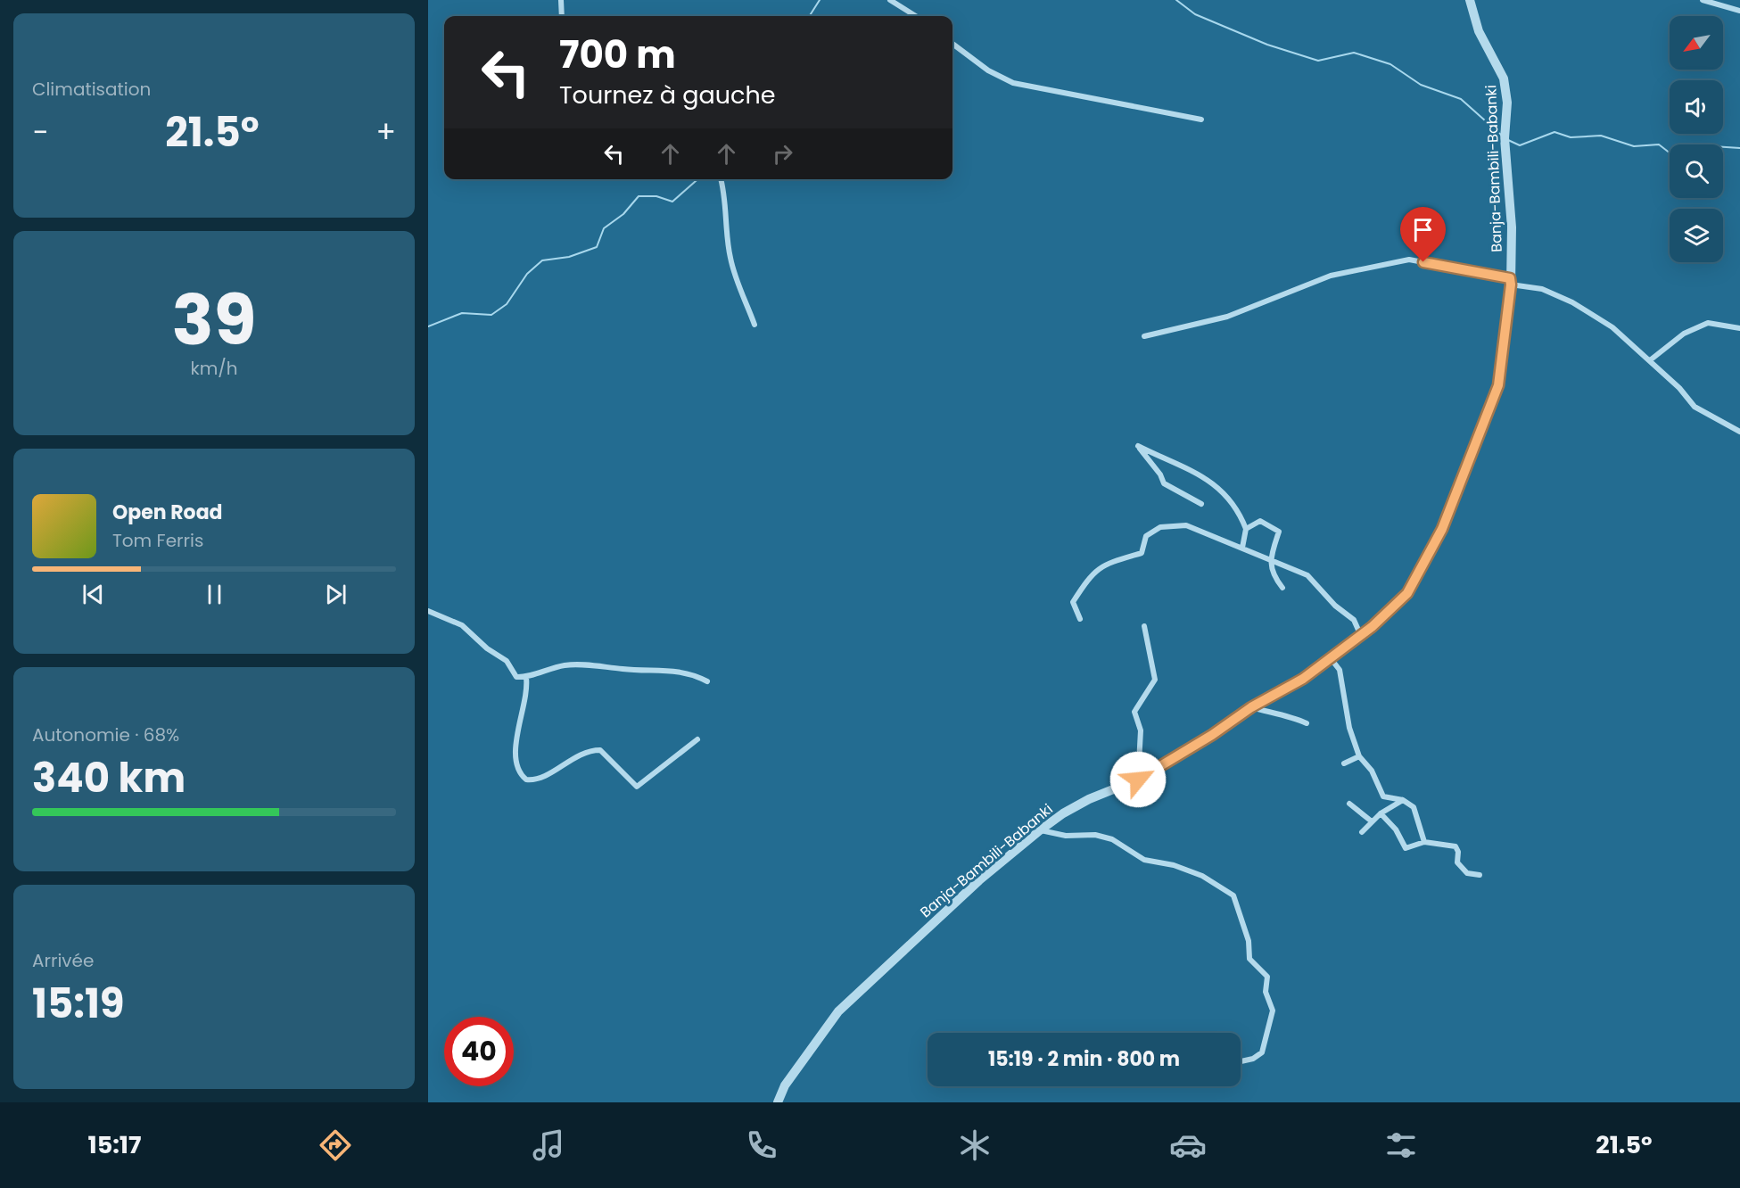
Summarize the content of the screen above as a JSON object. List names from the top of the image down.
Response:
{
  "streets": {
    "street": ["Banja-Bambili-Babanki"]
  },
  "north": "bottom left",
  "page": {
    "tile": [
      "Climatisation",
      ["39", "km/h"],
      ["Autonomie · 68%", "340 km"],
      ["Arrivée", "15:19"]
    ],
    "turn": ["700 m", "Tournez à gauche"],
    "heat": ["−", "21.5°", "+"],
    "song": ["Open Road", "Tom Ferris"],
    "limit": "40",
    "trip": "15:19 · 2 min · 800 m",
    "tabs": ["15:17", "21.5°"]
  }
}
